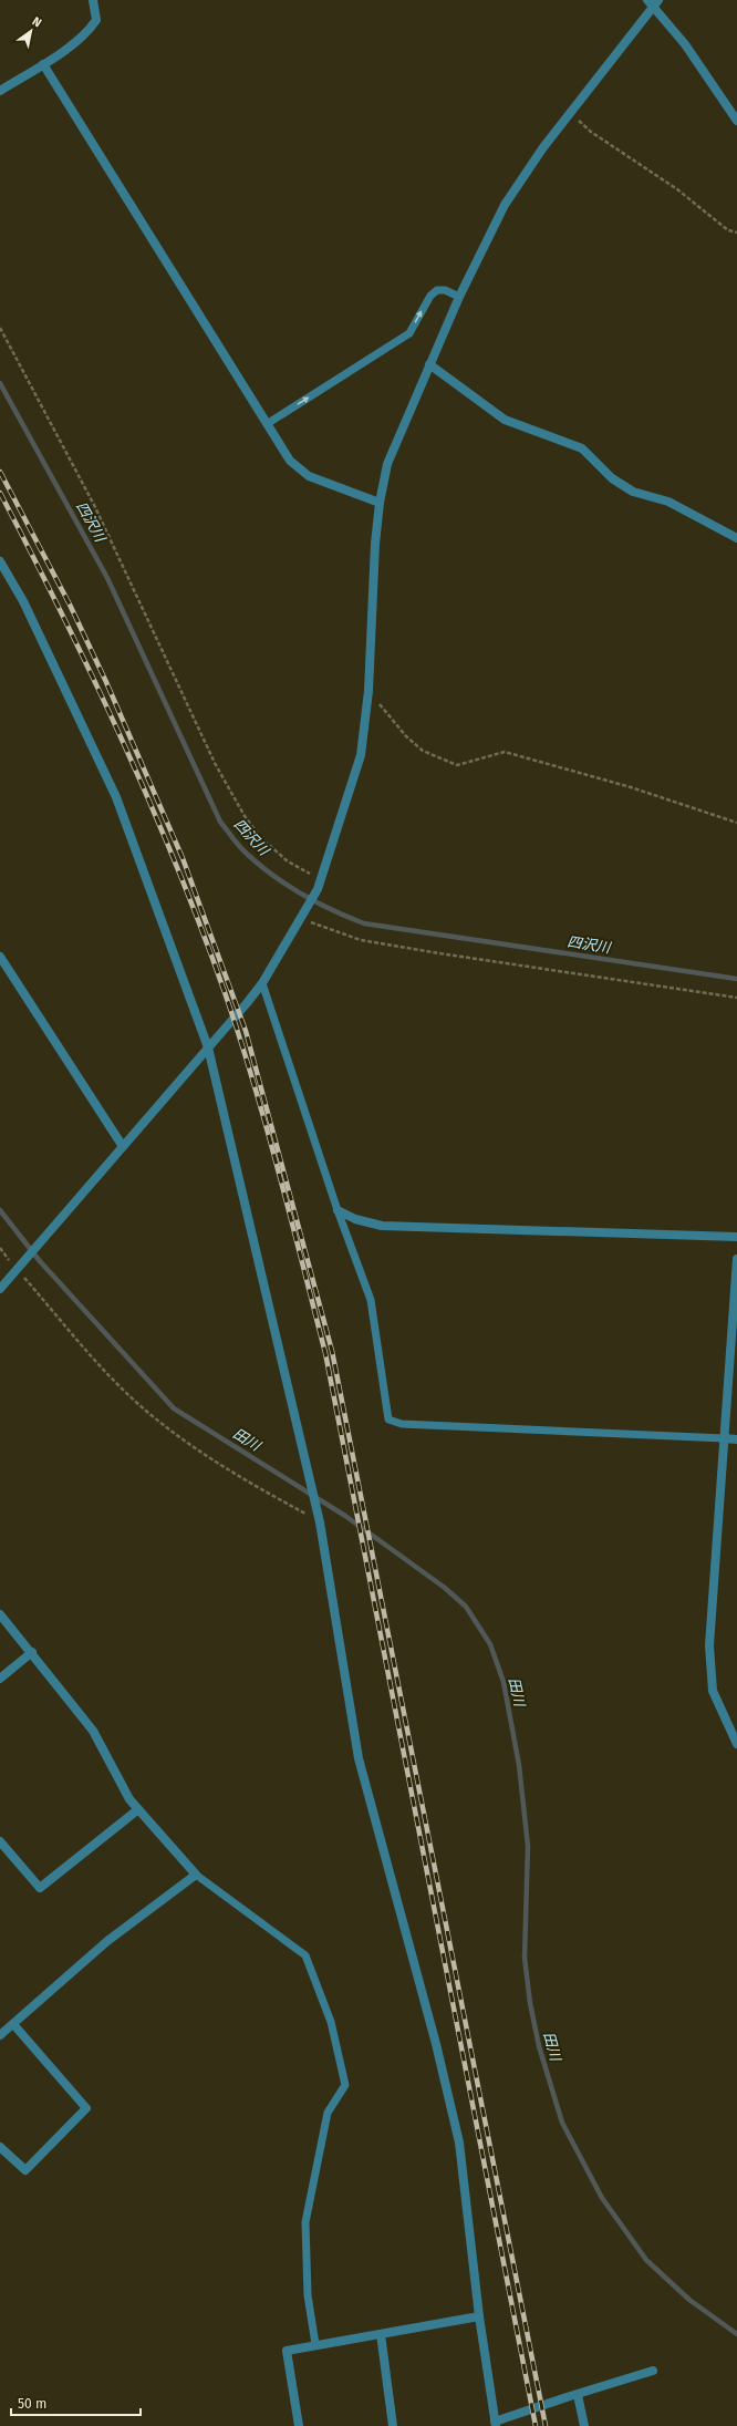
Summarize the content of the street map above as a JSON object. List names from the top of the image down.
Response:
{
  "water": ["四沢川", "田川"],
  "scale_bar": "50 m",
  "north": "top right"
}
